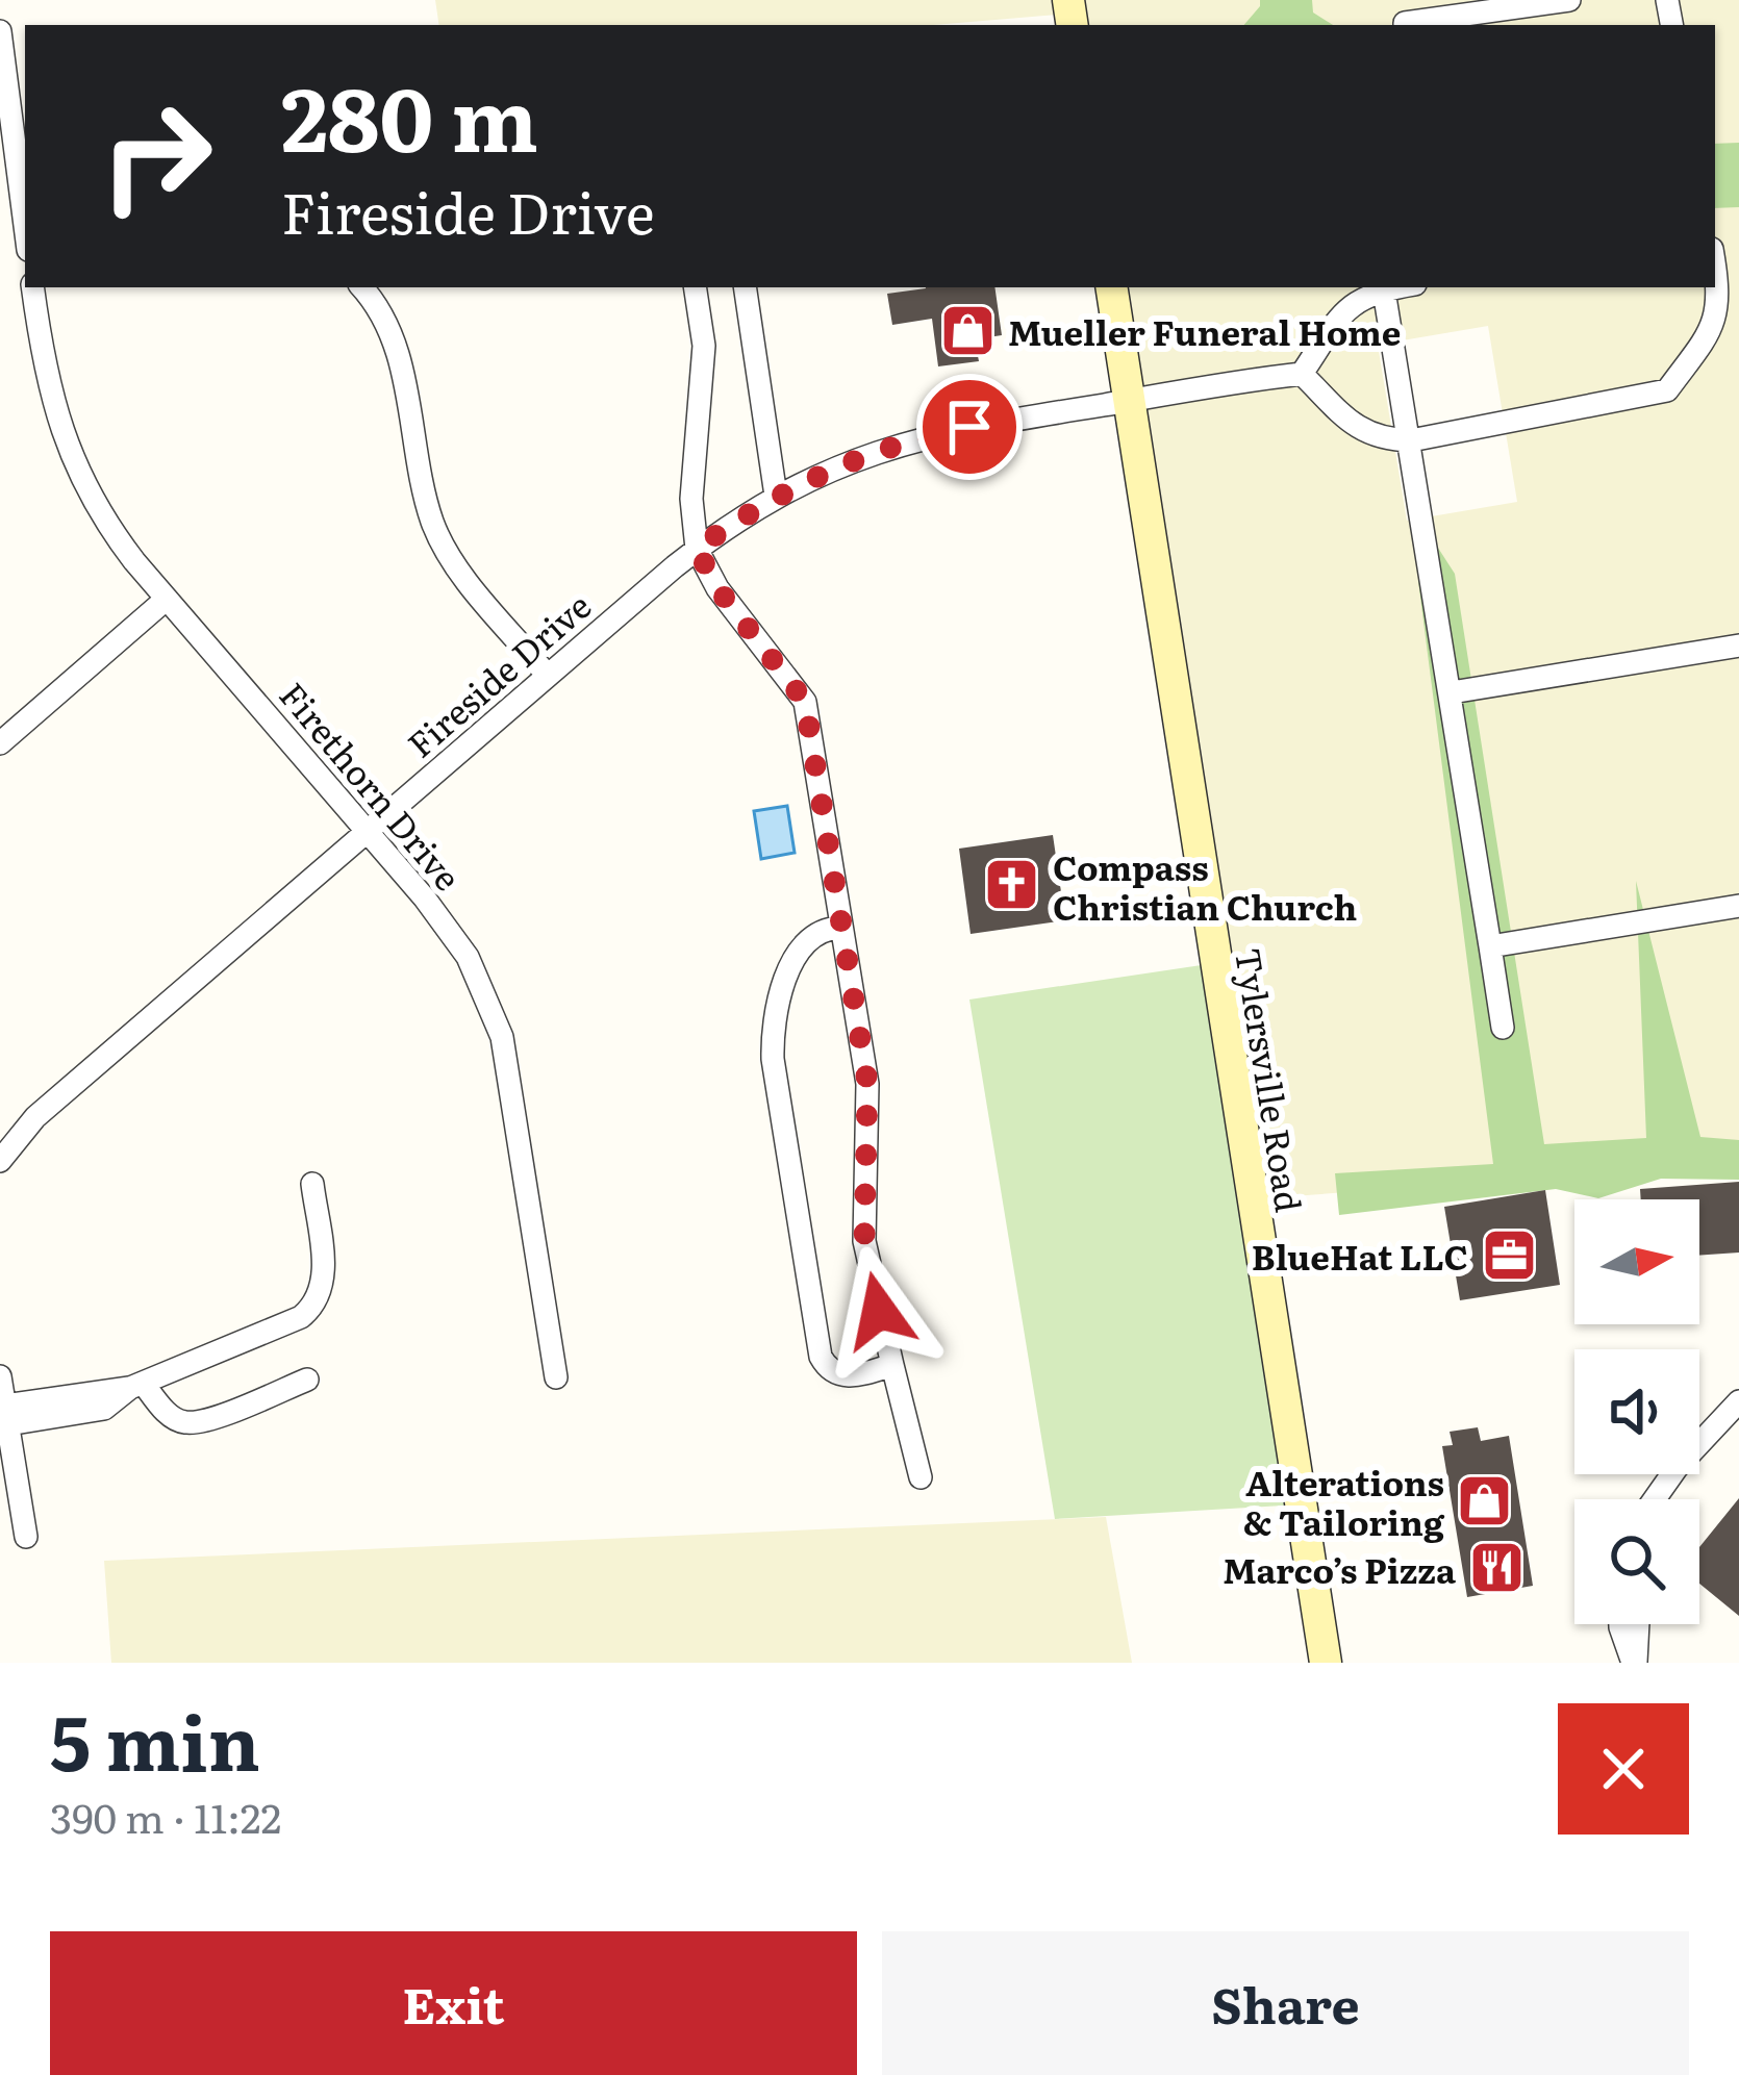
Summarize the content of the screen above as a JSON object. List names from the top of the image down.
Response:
{
  "streets": {
    "main road": ["Tylersville Road"],
    "street": ["Fireside Drive", "Firethorn Drive"]
  },
  "crossings": [
    ["Fireside Drive", "Firethorn Drive"],
    ["Fireside Drive", "Tylersville Road"]
  ],
  "places": {
    "shop": ["Mueller Funeral Home", "Alterations & Tailoring"],
    "church": ["Compass Christian Church"],
    "office": ["BlueHat LLC"],
    "restaurant": ["Marco’s Pizza"]
  },
  "north": "right",
  "page": {
    "turn": ["280 m", "Fireside Drive"],
    "heading": ["5 min", "390 m · 11:22"],
    "buttons": ["Exit", "Share"]
  }
}
